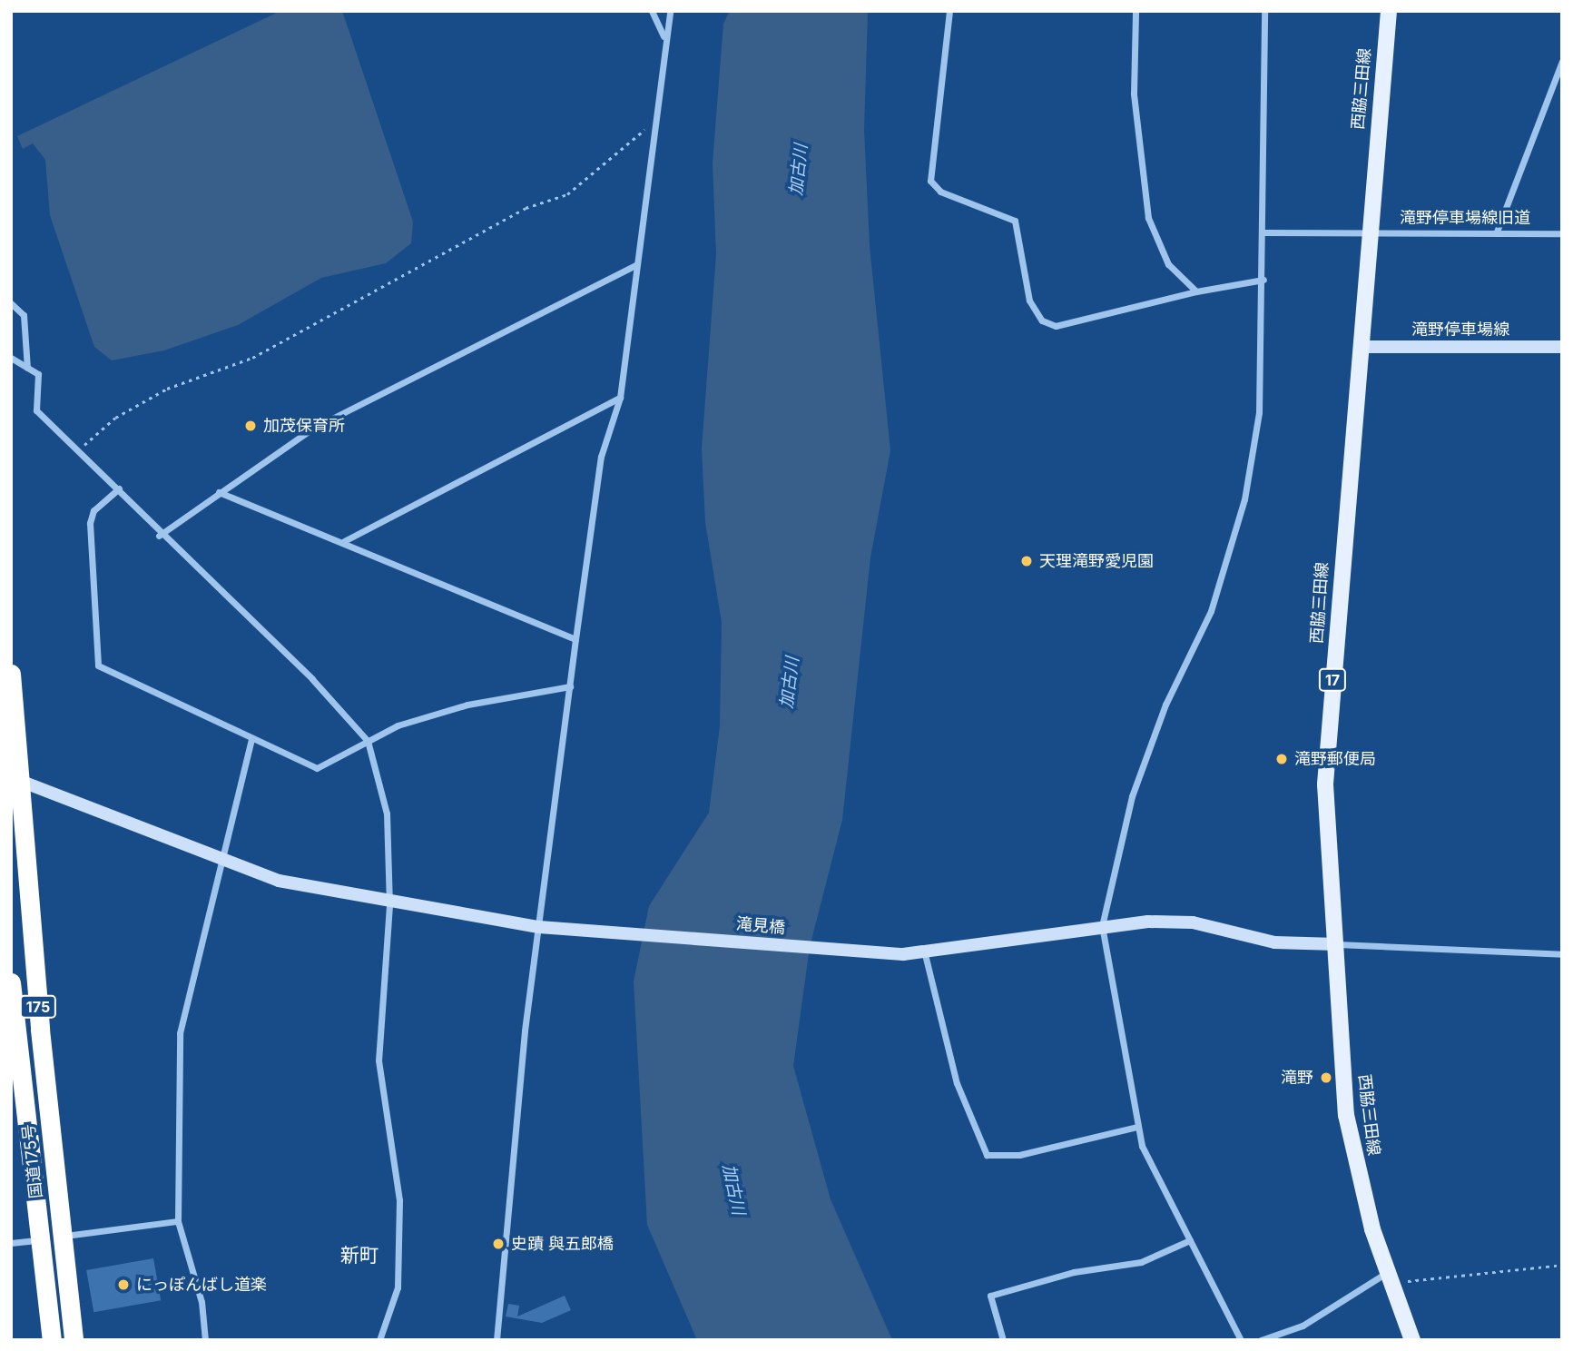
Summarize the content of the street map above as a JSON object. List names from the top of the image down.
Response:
{
  "streets": {
    "highway": ["175", "国道175号"],
    "main road": ["西脇三田線", "17"],
    "street": ["滝野停車場線旧道", "滝野停車場線", "滝見橋"]
  },
  "crossings": [
    ["西脇三田線", "滝野停車場線旧道"],
    ["西脇三田線", "滝野停車場線"],
    ["西脇三田線", "滝見橋"],
    ["滝見橋", "国道175号"]
  ],
  "districts": ["新町"],
  "water": ["加古川"],
  "places": [
    "加茂保育所",
    "天理滝野愛児園",
    "滝野郵便局",
    "滝野",
    "史蹟 與五郎橋",
    "にっぽんばし道楽"
  ]
}
